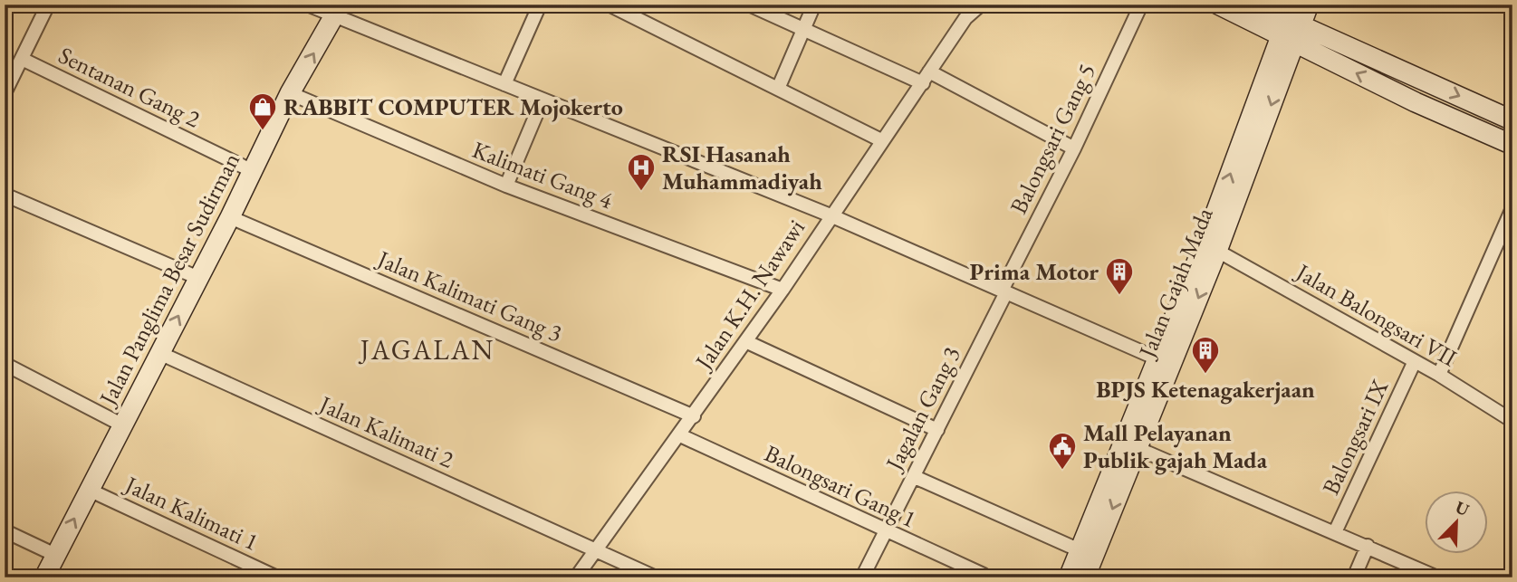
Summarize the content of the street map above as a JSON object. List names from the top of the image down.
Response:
{
  "streets": {
    "main road": ["Jalan Panglima Besar Sudirman", "Jalan Gajah Mada"],
    "street": [
      "Sentanan Gang 2",
      "Balongsari Gang 5",
      "Kalimati Gang 4",
      "Jalan K.H. Nawawi",
      "Jalan Kalimati Gang 3",
      "Jalan Balongsari VII",
      "Jagalan Gang 3",
      "Jalan Kalimati 2",
      "Balongsari IX",
      "Balongsari Gang 1",
      "Jalan Kalimati 1"
    ]
  },
  "crossings": [
    ["Sentanan Gang 2", "Jalan Panglima Besar Sudirman"],
    ["Balongsari Gang 5", "Jagalan Gang 3"],
    ["Kalimati Gang 4", "Jalan Panglima Besar Sudirman"],
    ["Kalimati Gang 4", "Jalan K.H. Nawawi"],
    ["Jalan Panglima Besar Sudirman", "Jalan Kalimati Gang 3"],
    ["Jalan Panglima Besar Sudirman", "Jalan Kalimati 2"],
    ["Jalan Panglima Besar Sudirman", "Jalan Kalimati 1"],
    ["Jalan Gajah Mada", "Jalan Balongsari VII"],
    ["Jalan K.H. Nawawi", "Jalan Kalimati Gang 3"],
    ["Jalan K.H. Nawawi", "Jalan Kalimati 2"],
    ["Jalan K.H. Nawawi", "Balongsari Gang 1"],
    ["Jalan Balongsari VII", "Balongsari IX"],
    ["Jagalan Gang 3", "Balongsari Gang 1"]
  ],
  "one_way": ["Jalan Panglima Besar Sudirman"],
  "districts": ["JAGALAN"],
  "places": {
    "shop": ["RABBIT COMPUTER Mojokerto"],
    "hospital": ["RSI Hasanah Muhammadiyah"],
    "building": ["Prima Motor", "BPJS Ketenagakerjaan"],
    "public building": ["Mall Pelayanan Publik gajah Mada"]
  },
  "north": "top right"
}
